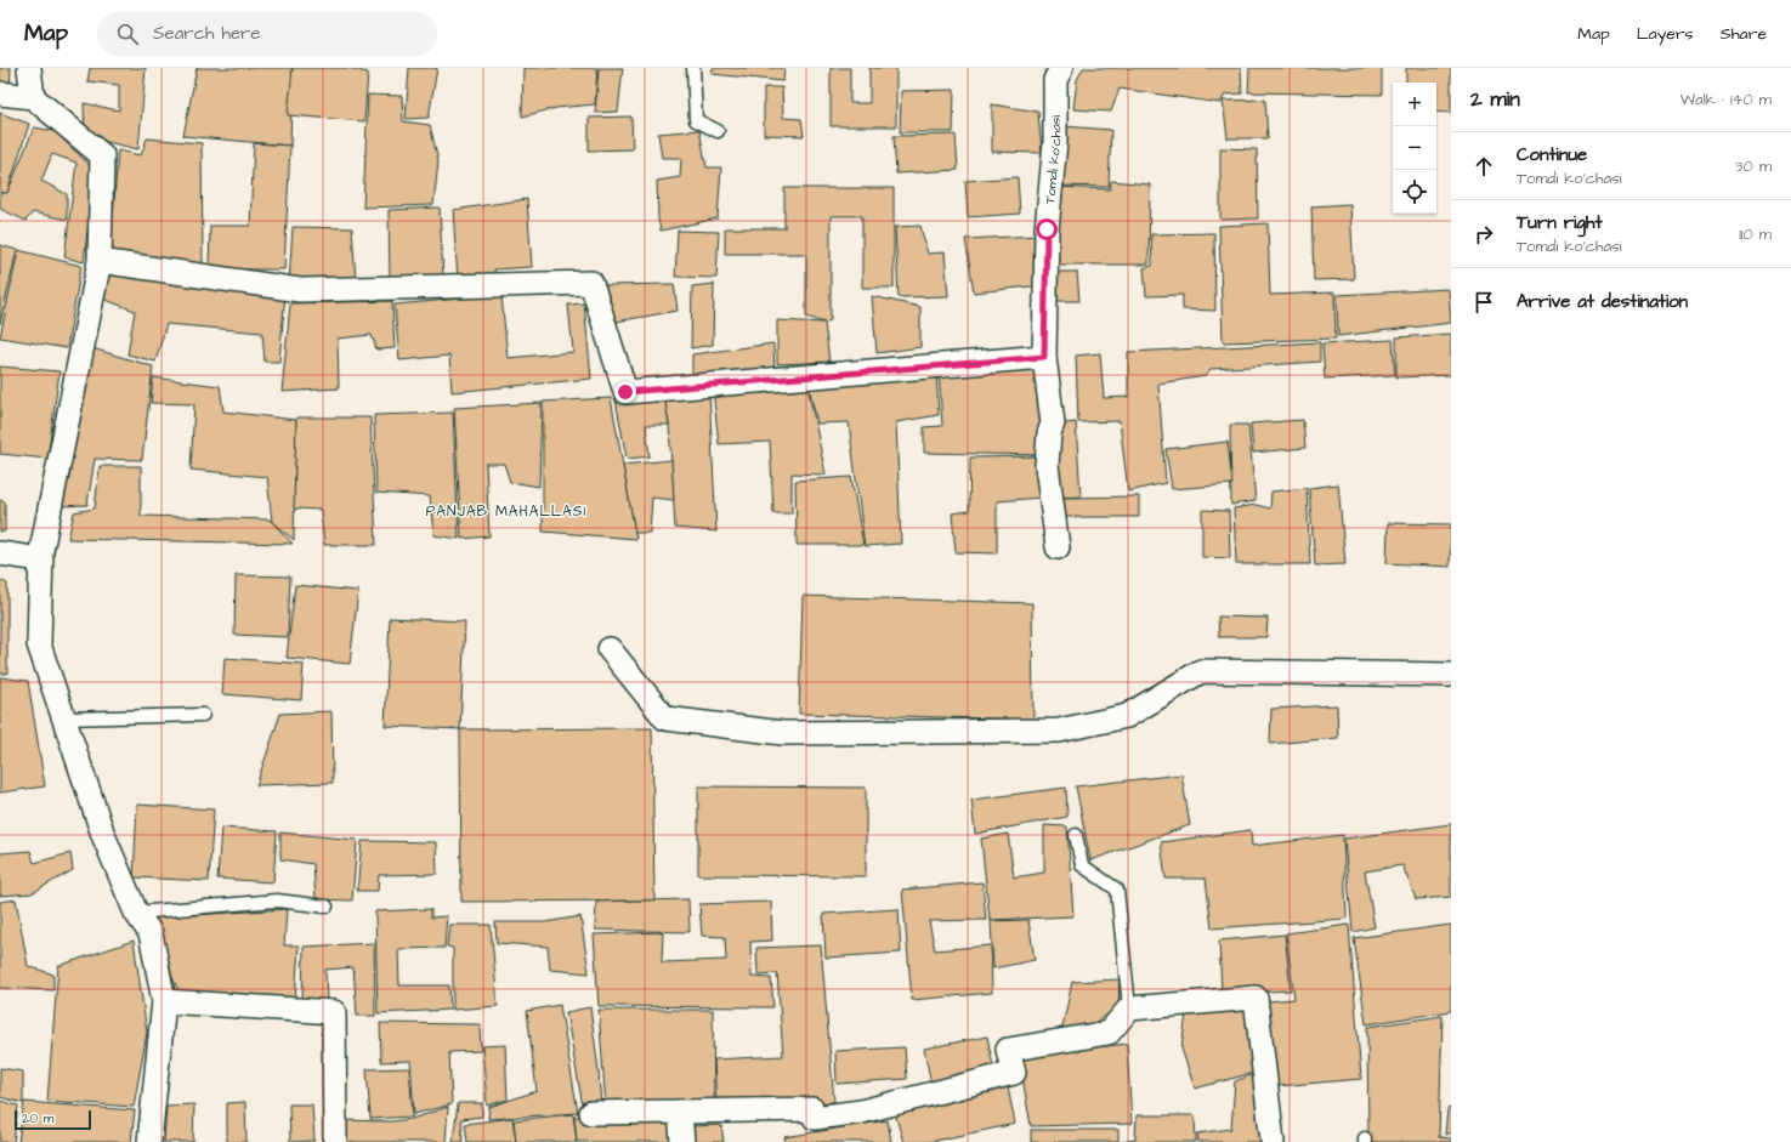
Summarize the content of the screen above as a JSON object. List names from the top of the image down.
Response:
{
  "streets": {
    "street": ["Tomdi ko'chasi"]
  },
  "districts": ["PANJAB MAHALLASI"],
  "scale_bar": "20 m",
  "page": {
    "header": "Map",
    "search": "Search here",
    "nav": ["Map", "Layers", "Share"],
    "heading": ["2 min", "Walk · 140 m"],
    "map_buttons": ["+", "−"],
    "list": [
      ["Continue", "Tomdi ko'chasi", "30 m"],
      ["Turn right", "Tomdi ko'chasi", "110 m"],
      "Arrive at destination"
    ],
    "scale": "20 m"
  }
}
